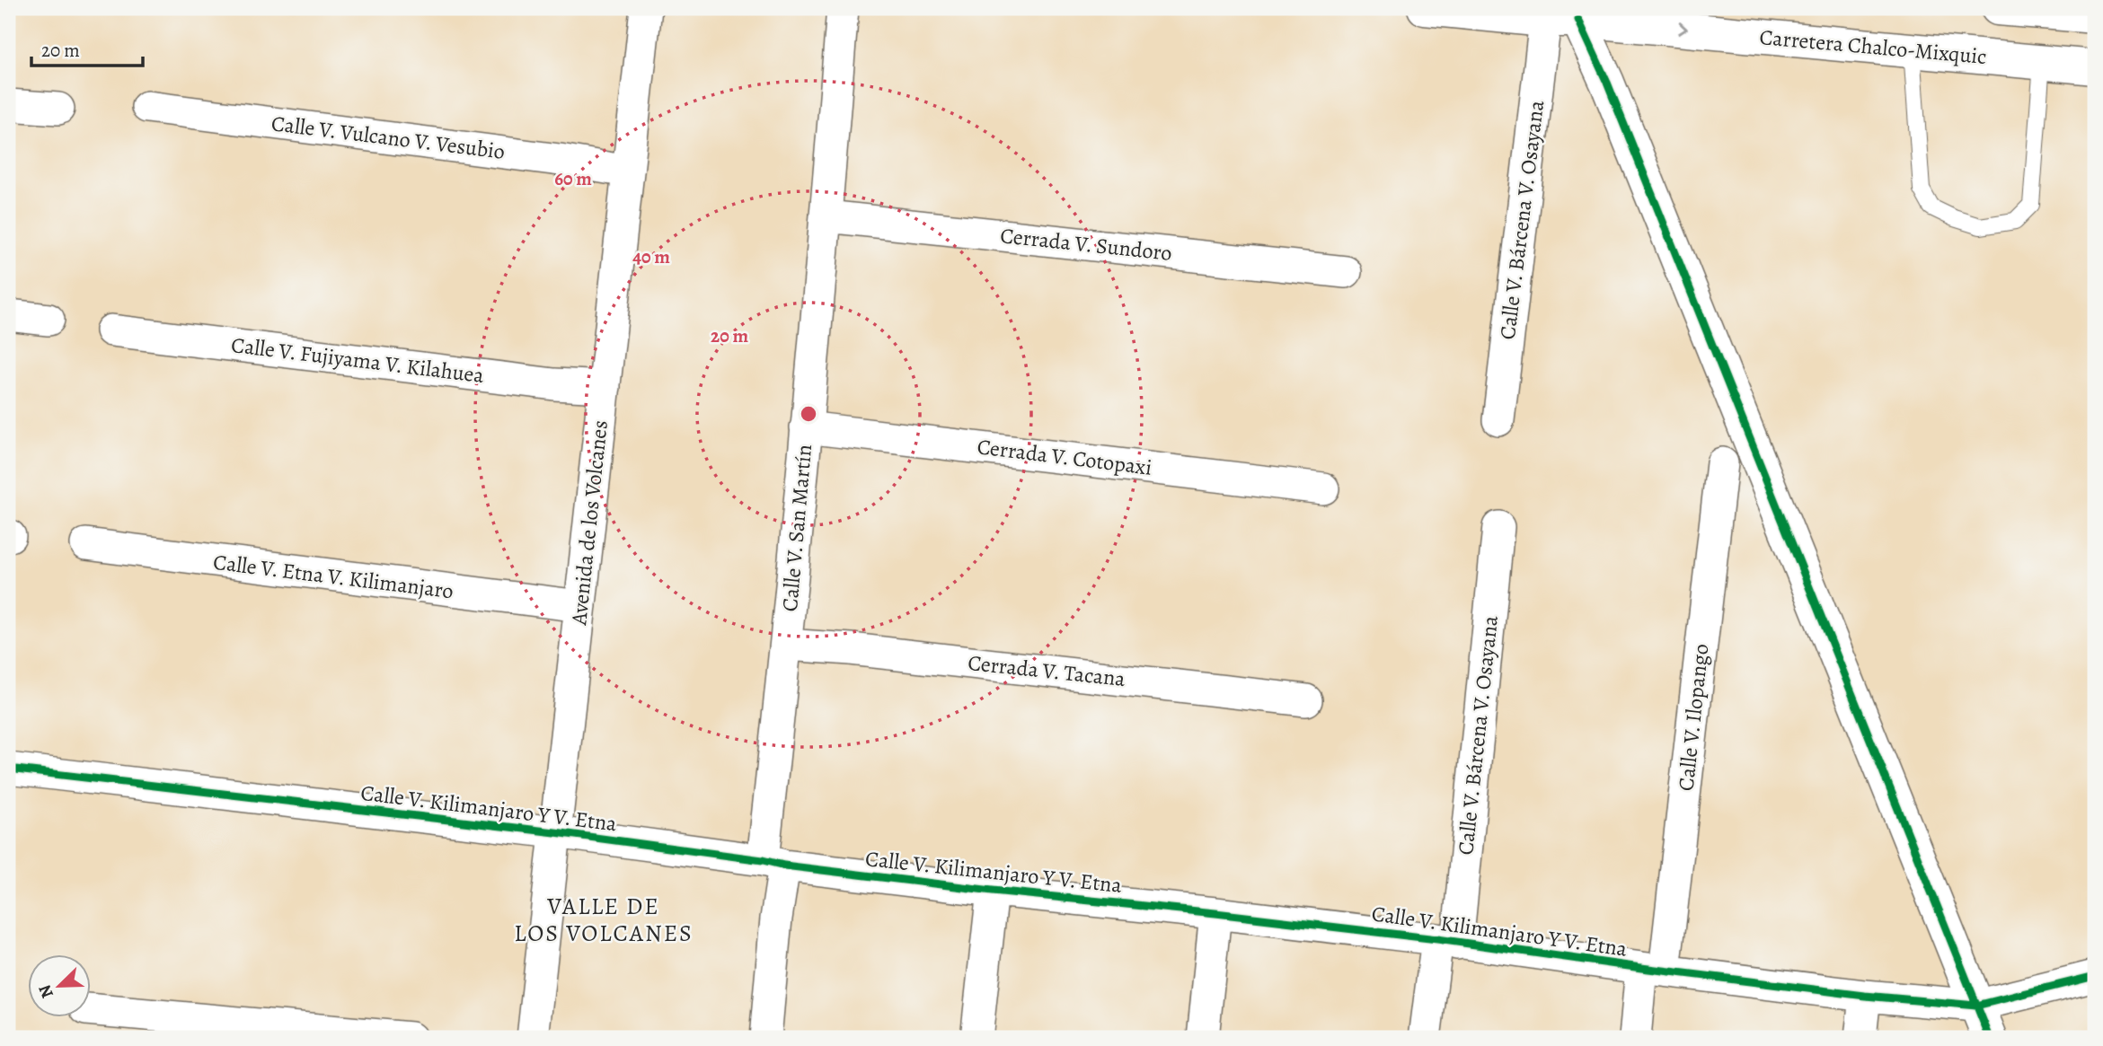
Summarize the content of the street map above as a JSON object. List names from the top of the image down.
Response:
{
  "streets": {
    "street": [
      "Carretera Chalco-Mixquic",
      "Calle V. Vulcano V. Vesubio",
      "Calle V. Bárcena V. Osayana",
      "Cerrada V. Sundoro",
      "Calle V. Fujiyama V. Kilahuea",
      "Cerrada V. Cotopaxi",
      "Avenida de los Volcanes",
      "Calle V. San Martín",
      "Calle V. Etna V. Kilimanjaro",
      "Cerrada V. Tacana",
      "Calle V. Ilopango",
      "Calle V. Kilimanjaro Y V. Etna"
    ]
  },
  "crossings": [
    ["Carretera Chalco-Mixquic", "Calle V. Bárcena V. Osayana"],
    ["Calle V. Vulcano V. Vesubio", "Avenida de los Volcanes"],
    ["Calle V. Bárcena V. Osayana", "Calle V. Kilimanjaro Y V. Etna"],
    ["Cerrada V. Sundoro", "Calle V. San Martín"],
    ["Calle V. Fujiyama V. Kilahuea", "Avenida de los Volcanes"],
    ["Cerrada V. Cotopaxi", "Calle V. San Martín"],
    ["Avenida de los Volcanes", "Calle V. Etna V. Kilimanjaro"],
    ["Avenida de los Volcanes", "Calle V. Kilimanjaro Y V. Etna"],
    ["Calle V. San Martín", "Cerrada V. Tacana"],
    ["Calle V. San Martín", "Calle V. Kilimanjaro Y V. Etna"],
    ["Calle V. Ilopango", "Calle V. Kilimanjaro Y V. Etna"]
  ],
  "one_way": ["Carretera Chalco-Mixquic"],
  "districts": ["VALLE DE LOS VOLCANES"],
  "scale_bar": "20 m",
  "north": "bottom left",
  "rings": ["60 m", "40 m", "20 m"]
}
